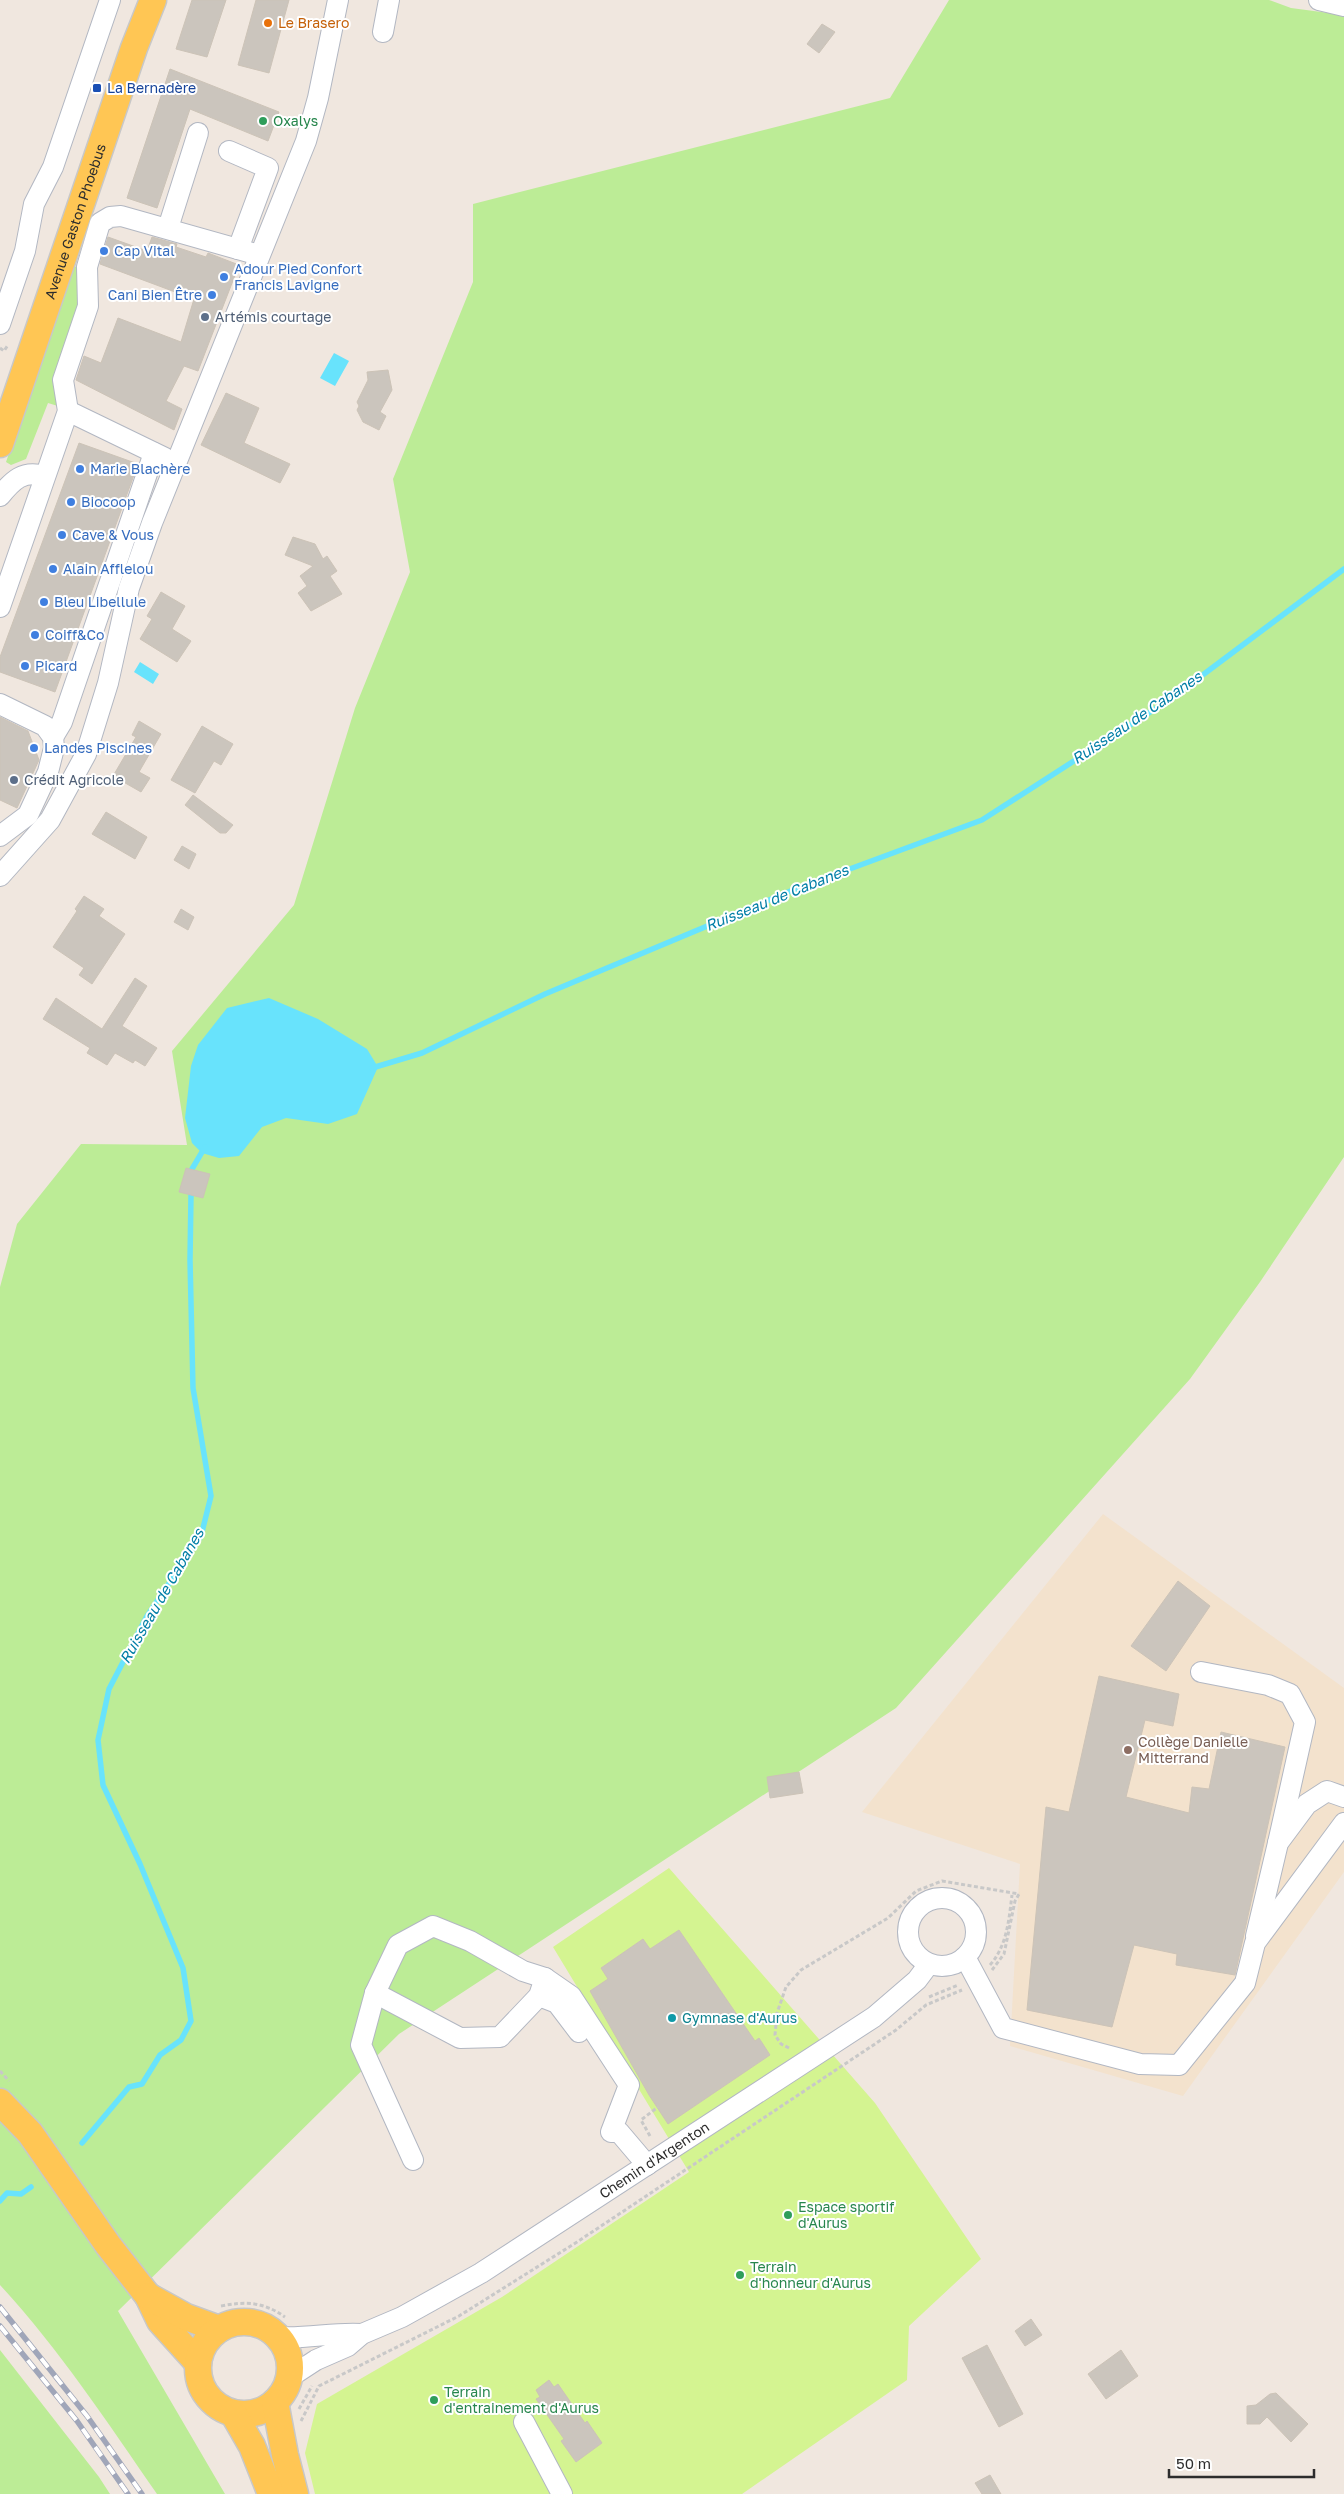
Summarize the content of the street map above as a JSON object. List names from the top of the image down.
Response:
{
  "streets": {
    "main road": ["Avenue Gaston Phoebus"],
    "street": ["Chemin d'Argenton"]
  },
  "water": ["Ruisseau de Cabanes"],
  "places": {
    "other": [
      "Le Brasero",
      "Oxalys",
      "Cap Vital",
      "Adour Pied Confort Francis Lavigne",
      "Cani Bien Être",
      "Artémis courtage",
      "Marie Blachère",
      "Biocoop",
      "Cave & Vous",
      "Alain Afflelou",
      "Bleu Libellule",
      "Coiff&Co",
      "Picard",
      "Landes Piscines",
      "Crédit Agricole",
      "Collège Danielle Mitterrand",
      "Gymnase d'Aurus",
      "Espace sportif d'Aurus",
      "Terrain d'honneur d'Aurus",
      "Terrain d'entrainement d'Aurus"
    ],
    "transit": ["La Bernadère"]
  },
  "scale_bar": "50 m"
}
